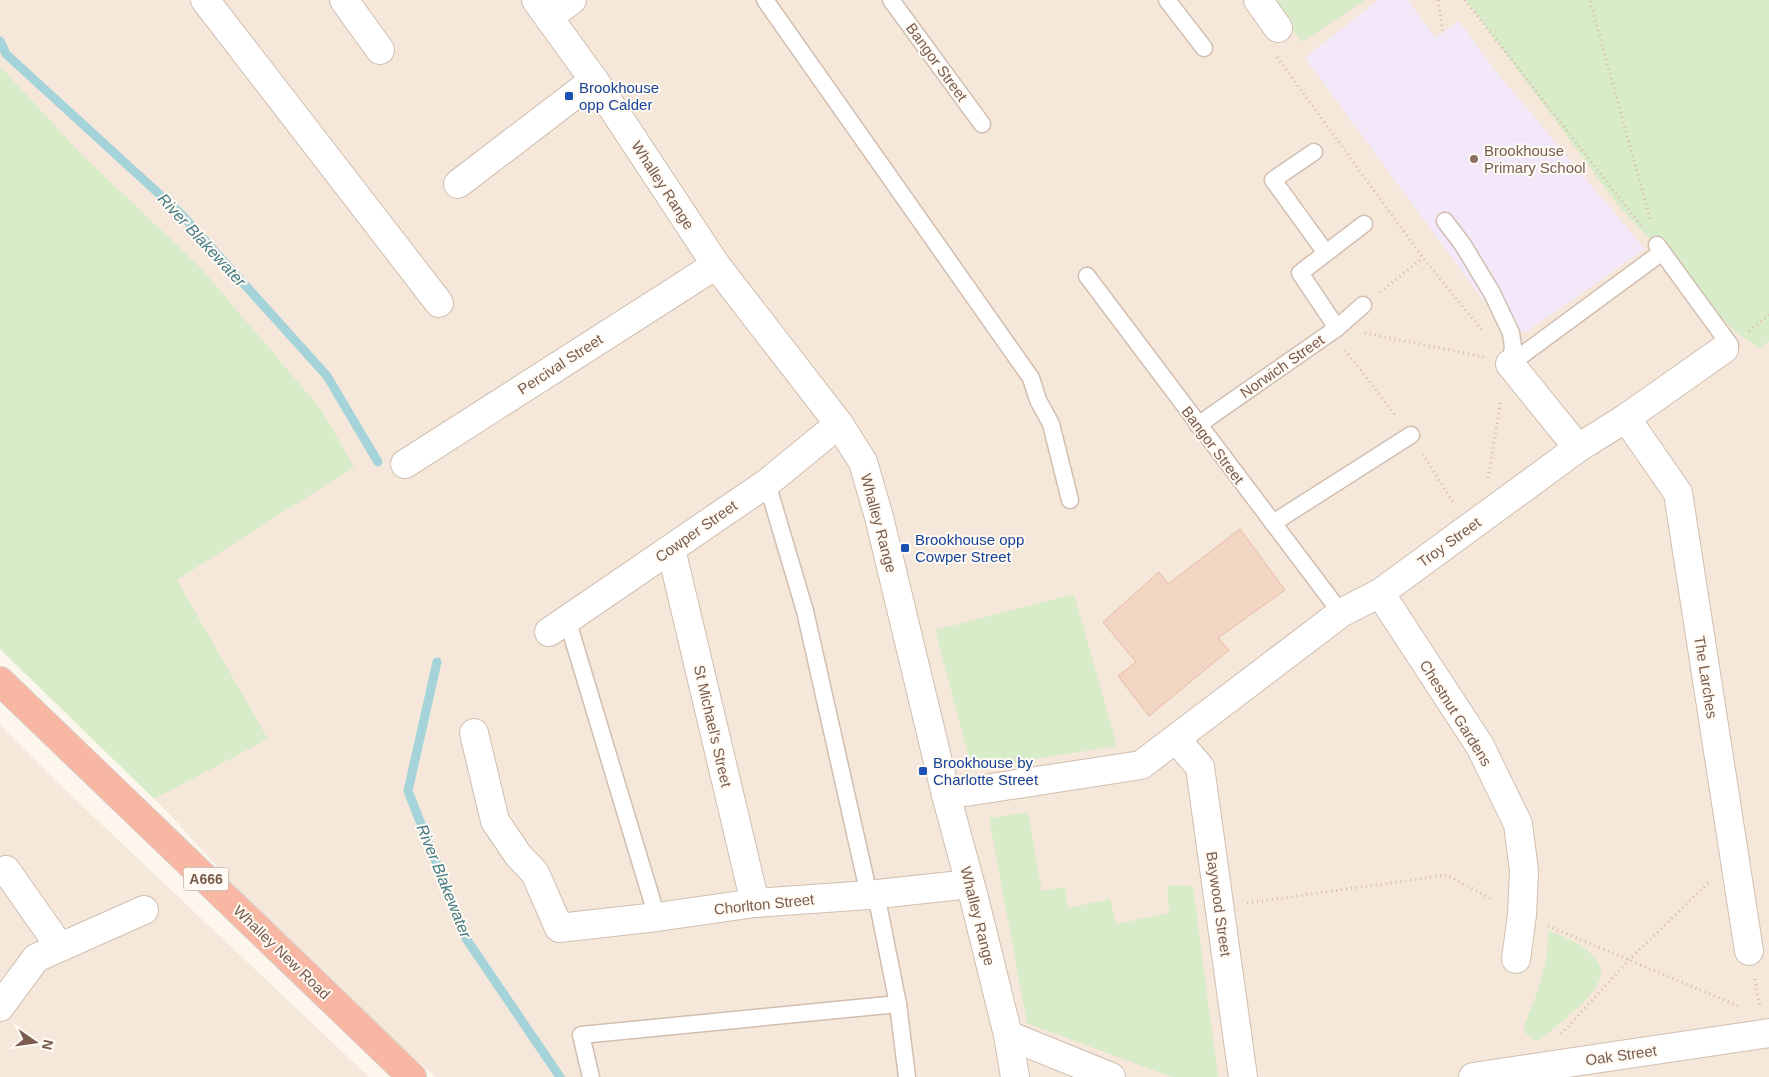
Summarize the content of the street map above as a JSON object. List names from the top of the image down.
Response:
{
  "streets": {
    "highway": ["A666", "Whalley New Road"],
    "street": [
      "Whalley Range",
      "Percival Street",
      "Cowper Street",
      "Troy Street",
      "The Larches",
      "Chestnut Gardens",
      "St Michael's Street",
      "Chorlton Street",
      "Baywood Street",
      "Oak Street"
    ],
    "lane": ["Bangor Street", "Norwich Street"]
  },
  "crossings": [
    ["Bangor Street", "Norwich Street"],
    ["Bangor Street", "Troy Street"],
    ["Whalley Range", "Percival Street"],
    ["Whalley Range", "Cowper Street"],
    ["Whalley Range", "Troy Street"],
    ["Whalley Range", "Chorlton Street"],
    ["Cowper Street", "St Michael's Street"],
    ["Troy Street", "The Larches"],
    ["Troy Street", "Chestnut Gardens"],
    ["Troy Street", "Baywood Street"],
    ["St Michael's Street", "Chorlton Street"]
  ],
  "water": ["River Blakewater"],
  "places": {
    "transit": ["Brookhouse opp Calder", "Brookhouse opp Cowper Street", "Brookhouse by Charlotte Street"],
    "other": ["Brookhouse Primary School"]
  },
  "north": "right"
}
